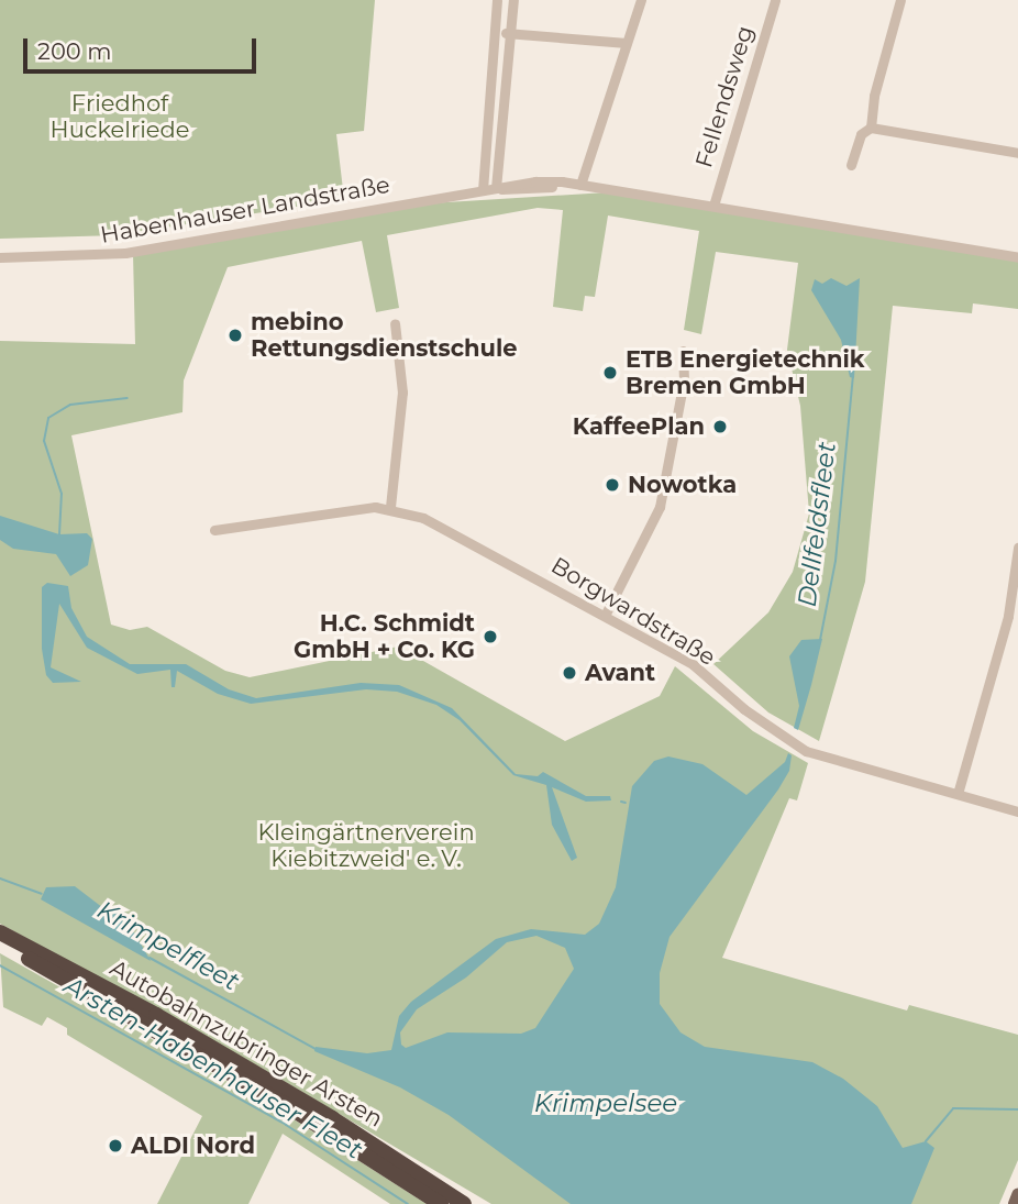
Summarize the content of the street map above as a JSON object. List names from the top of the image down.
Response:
{
  "streets": {
    "highway": ["Autobahnzubringer Arsten"],
    "street": ["Fellendsweg", "Habenhauser Landstraße", "Borgwardstraße"]
  },
  "crossings": [
    ["Fellendsweg", "Habenhauser Landstraße"]
  ],
  "water": [
    "Dellfeldsfleet",
    "Krimpelfleet",
    "Arsten-Habenhauser Fleet",
    "Krimpelsee"
  ],
  "parks": ["Friedhof Huckelriede", "Kleingärtnerverein Kiebitzweid' e. V."],
  "places": [
    "mebino Rettungsdienstschule",
    "ETB Energietechnik Bremen GmbH",
    "KaffeePlan",
    "Nowotka",
    "H.C. Schmidt GmbH + Co. KG",
    "Avant",
    "ALDI Nord"
  ],
  "scale_bar": "200 m"
}
